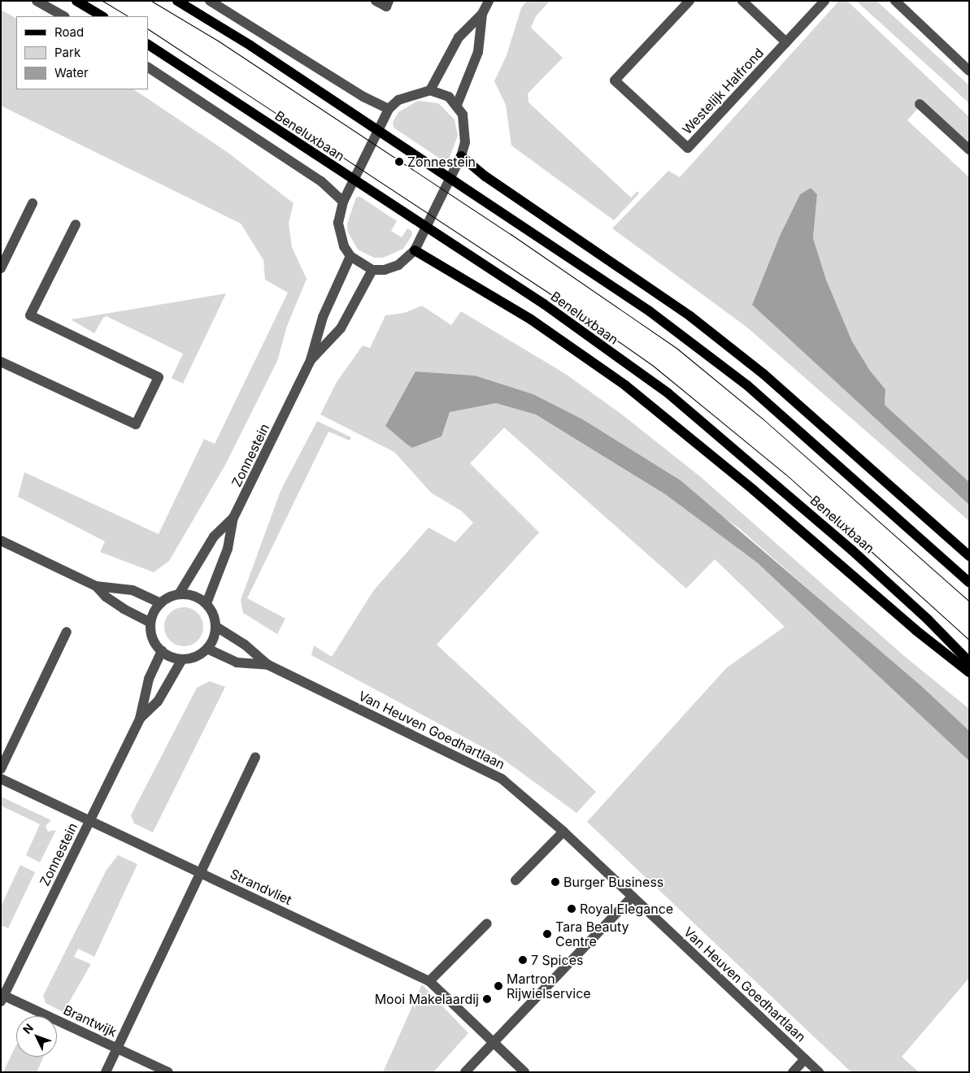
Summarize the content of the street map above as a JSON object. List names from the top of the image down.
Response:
{
  "streets": {
    "main road": ["Beneluxbaan"],
    "street": [
      "Westelijk Halfrond",
      "Zonnestein",
      "Van Heuven Goedhartlaan",
      "Strandvliet",
      "Brantwijk"
    ]
  },
  "crossings": [
    ["Zonnestein", "Van Heuven Goedhartlaan"],
    ["Zonnestein", "Strandvliet"],
    ["Zonnestein", "Brantwijk"]
  ],
  "places": [
    "Zonnestein",
    "Burger Business",
    "Royal Elegance",
    "Tara Beauty Centre",
    "7 Spices",
    "Martron Rijwielservice",
    "Mooi Makelaardij"
  ],
  "legend": ["Road", "Park", "Water"],
  "north": "top left"
}
